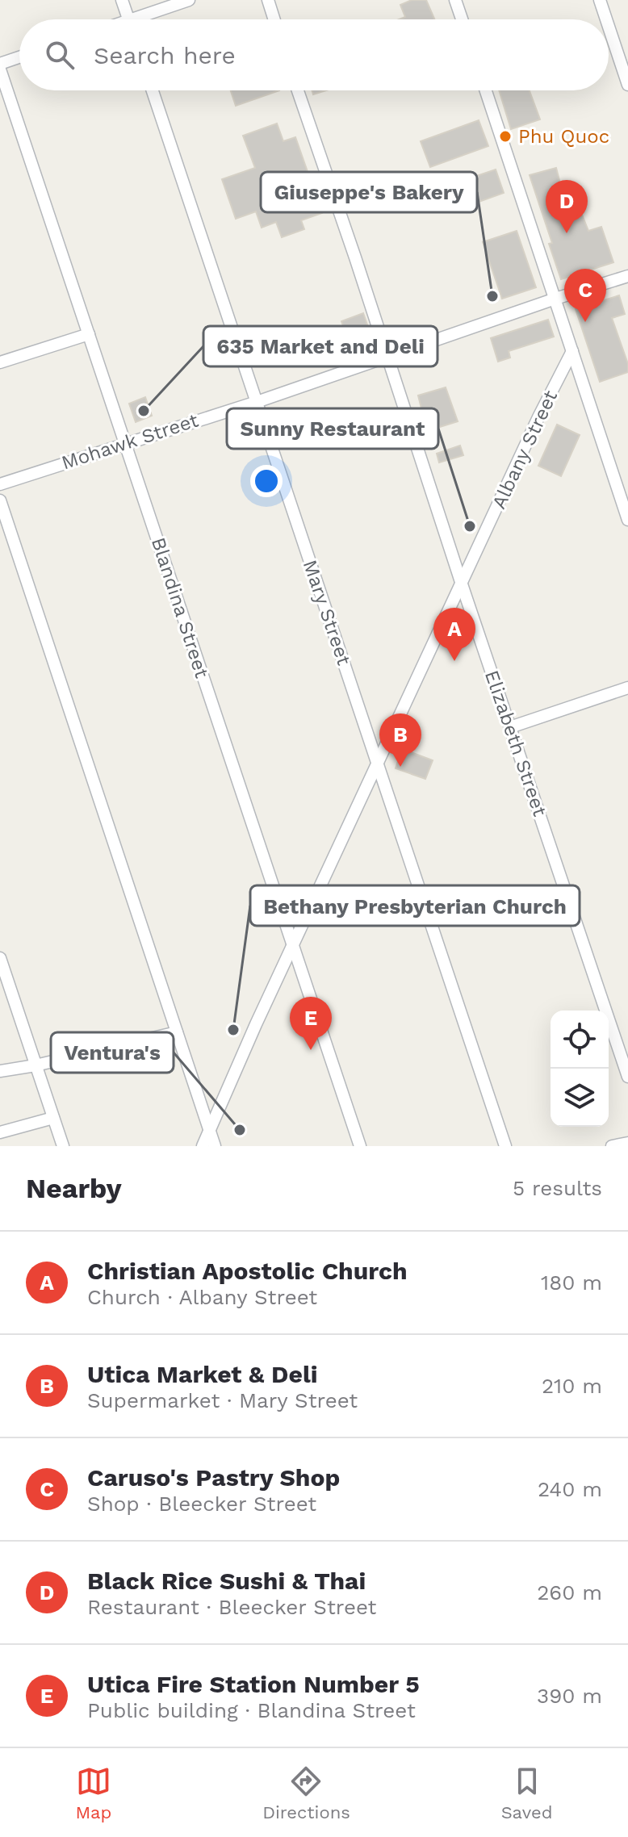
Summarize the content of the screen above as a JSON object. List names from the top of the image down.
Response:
{
  "streets": {
    "street": [
      "Mohawk Street",
      "Albany Street",
      "Blandina Street",
      "Mary Street",
      "Elizabeth Street"
    ]
  },
  "crossings": [
    ["Mohawk Street", "Blandina Street"],
    ["Mohawk Street", "Mary Street"],
    ["Mohawk Street", "Elizabeth Street"],
    ["Albany Street", "Blandina Street"],
    ["Albany Street", "Mary Street"],
    ["Albany Street", "Elizabeth Street"]
  ],
  "places": [
    "Phu Quoc",
    "Giuseppe's Bakery",
    "635 Market and Deli",
    "Sunny Restaurant",
    "Bethany Presbyterian Church",
    "Ventura's"
  ],
  "page": {
    "search": "Search here",
    "pins": [
      "D",
      "C",
      "A",
      "B",
      "E"
    ],
    "heading": ["Nearby", "5 results"],
    "list": [
      {
        "mark": "A",
        "name": "Christian Apostolic Church",
        "note": "Church · Albany Street",
        "value": "180 m"
      },
      {
        "mark": "B",
        "name": "Utica Market & Deli",
        "note": "Supermarket · Mary Street",
        "value": "210 m"
      },
      {
        "mark": "C",
        "name": "Caruso's Pastry Shop",
        "note": "Shop · Bleecker Street",
        "value": "240 m"
      },
      {
        "mark": "D",
        "name": "Black Rice Sushi & Thai",
        "note": "Restaurant · Bleecker Street",
        "value": "260 m"
      },
      {
        "mark": "E",
        "name": "Utica Fire Station Number 5",
        "note": "Public building · Blandina Street",
        "value": "390 m"
      }
    ],
    "nav": ["Map", "Directions", "Saved"]
  }
}
